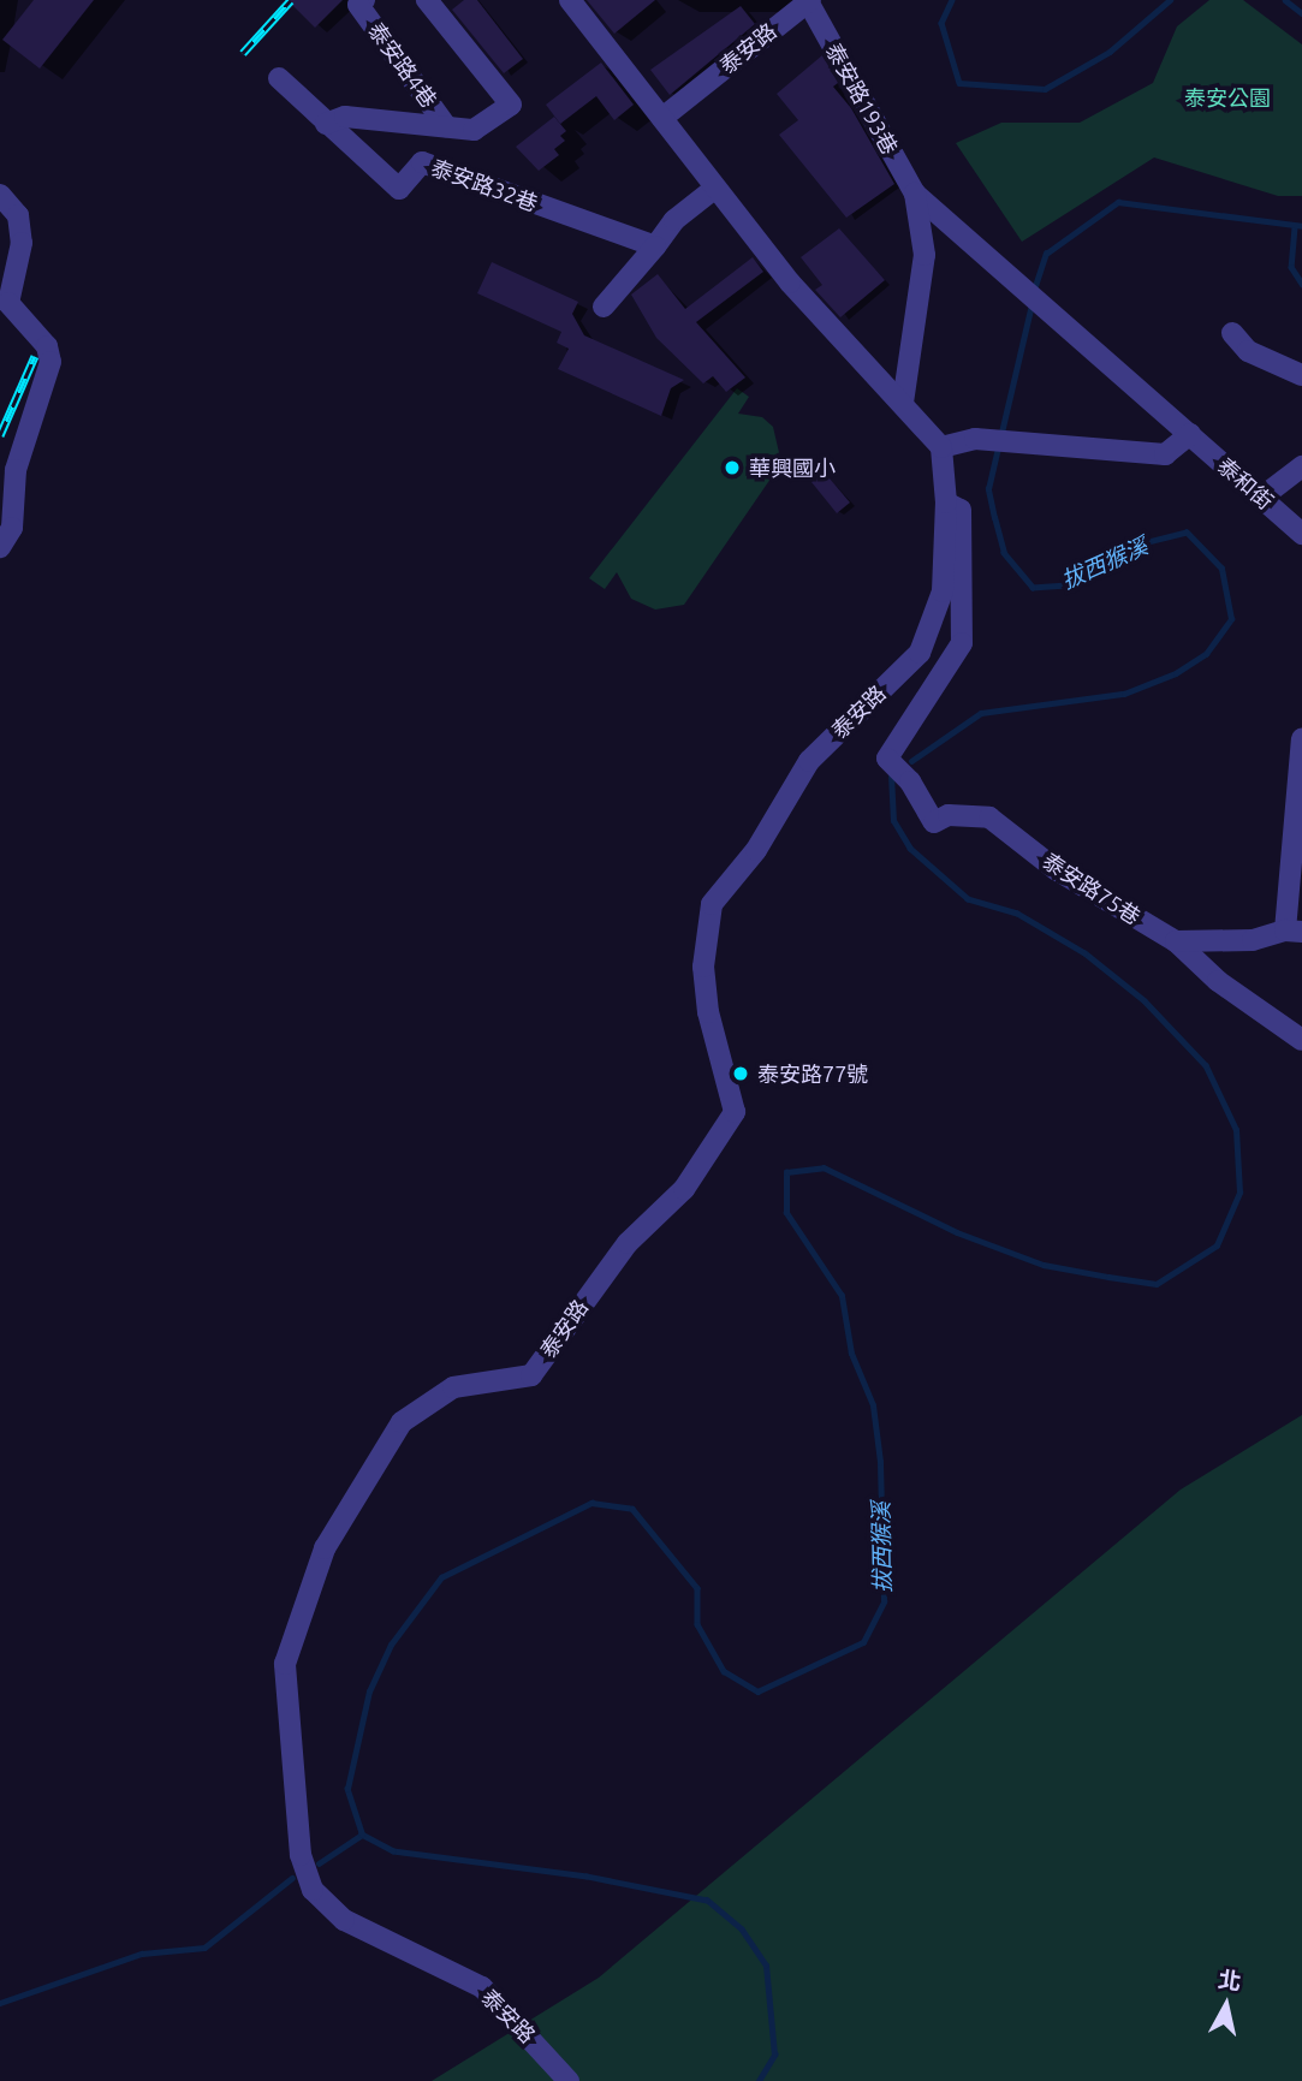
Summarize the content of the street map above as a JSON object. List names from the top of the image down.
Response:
{
  "streets": {
    "street": [
      "泰安路",
      "泰安路4巷",
      "泰安路193巷",
      "泰安路32巷",
      "泰和街",
      "泰安路75巷"
    ]
  },
  "crossings": [
    ["泰安路", "泰安路193巷"],
    ["泰安路", "泰安路75巷"],
    ["泰安路4巷", "泰安路32巷"]
  ],
  "water": ["拔西猴溪"],
  "parks": ["泰安公園"],
  "places": ["華興國小", "泰安路77號"],
  "north": "top"
}
